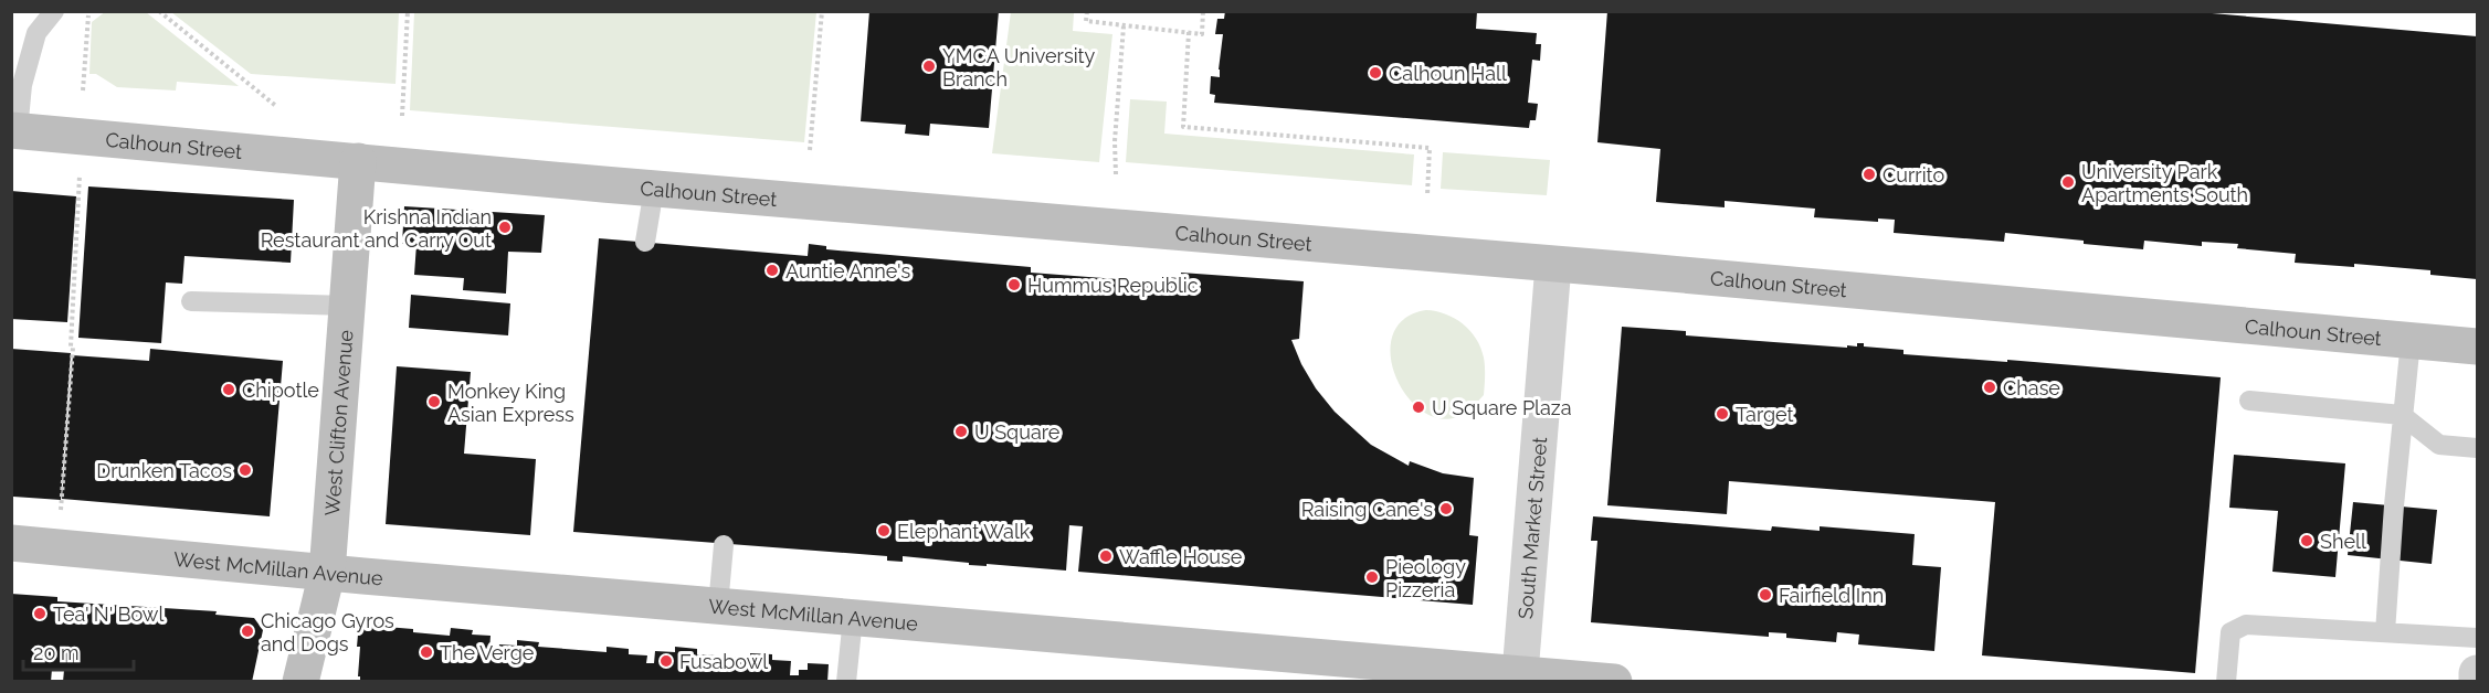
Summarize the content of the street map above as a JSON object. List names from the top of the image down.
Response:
{
  "streets": {
    "main road": ["Calhoun Street", "West Clifton Avenue", "West McMillan Avenue"],
    "street": ["South Market Street"]
  },
  "crossings": [
    ["Calhoun Street", "West Clifton Avenue"],
    ["Calhoun Street", "South Market Street"],
    ["West Clifton Avenue", "West McMillan Avenue"],
    ["South Market Street", "West McMillan Avenue"]
  ],
  "places": [
    "YMCA University Branch",
    "Calhoun Hall",
    "Currito",
    "University Park Apartments South",
    "Krishna Indian Restaurant and Carry Out",
    "Auntie Anne's",
    "Hummus Republic",
    "Chase",
    "Chipotle",
    "Monkey King Asian Express",
    "U Square Plaza",
    "Target",
    "U Square",
    "Drunken Tacos",
    "Raising Cane's",
    "Elephant Walk",
    "Shell",
    "Waffle House",
    "Pieology Pizzeria",
    "Fairfield Inn",
    "Tea' N' Bowl",
    "Chicago Gyros and Dogs",
    "The Verge",
    "Fusabowl"
  ],
  "scale_bar": "20 m"
}
